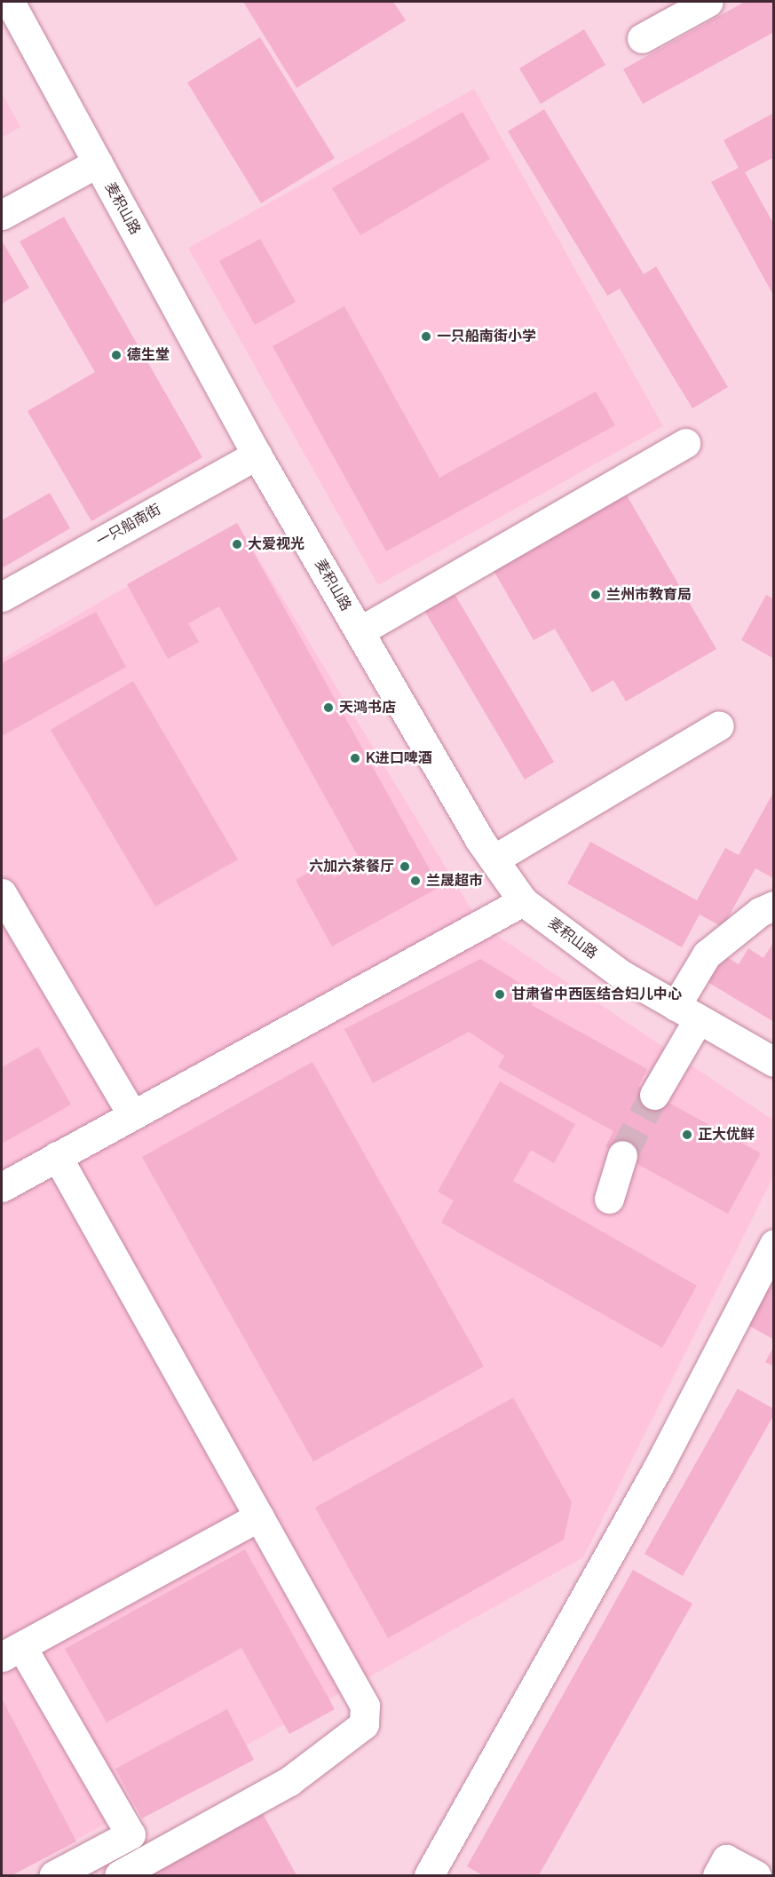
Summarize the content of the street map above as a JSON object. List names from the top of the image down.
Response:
{
  "streets": {
    "street": ["麦积山路", "一只船南街"]
  },
  "crossings": [
    ["麦积山路", "一只船南街"]
  ],
  "places": [
    "一只船南街小学",
    "德生堂",
    "大爱视光",
    "兰州市教育局",
    "天鸿书店",
    "K进口啤酒",
    "六加六茶餐厅",
    "兰晟超市",
    "甘肃省中西医结合妇儿中心",
    "正大优鲜"
  ]
}
